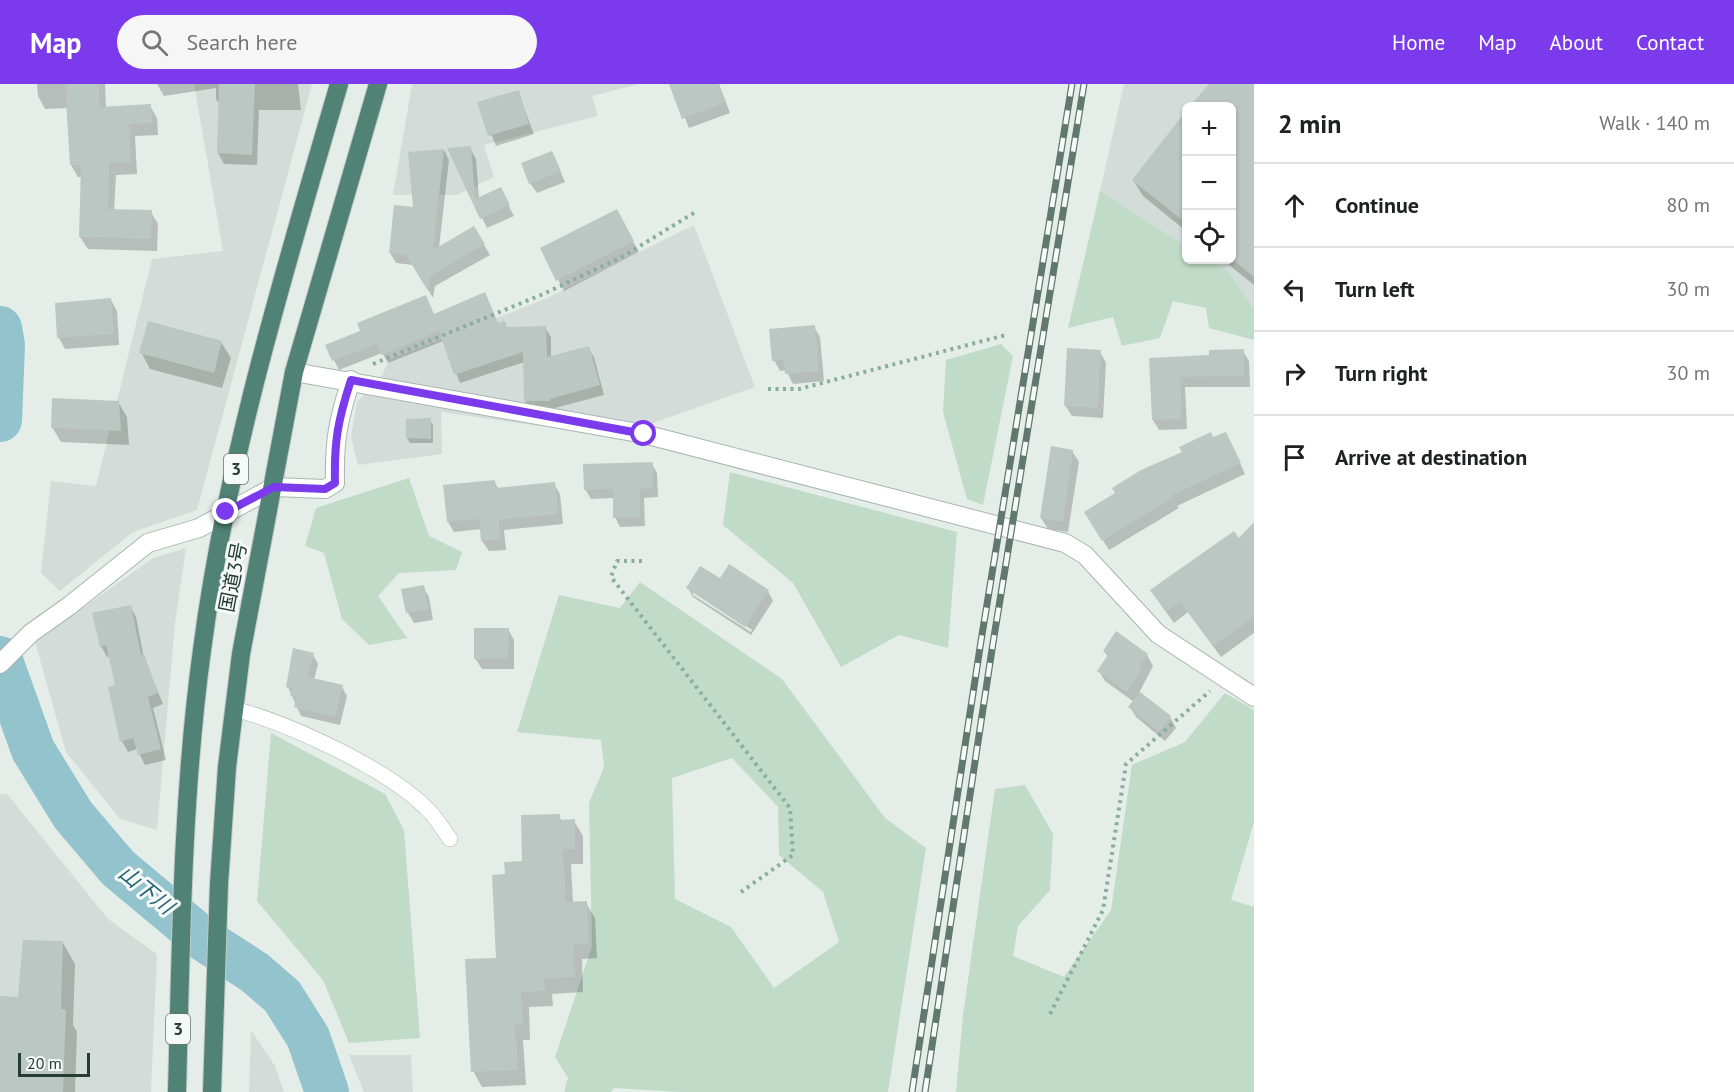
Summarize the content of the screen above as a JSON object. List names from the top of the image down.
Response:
{
  "streets": {
    "highway": ["3", "国道3号"]
  },
  "water": ["山下川"],
  "scale_bar": "20 m",
  "page": {
    "header": "Map",
    "search": "Search here",
    "nav": [
      "Home",
      "Map",
      "About",
      "Contact"
    ],
    "heading": ["2 min", "Walk · 140 m"],
    "map_buttons": ["+", "−"],
    "list": [
      ["Continue", "80 m"],
      ["Turn left", "30 m"],
      ["Turn right", "30 m"],
      "Arrive at destination"
    ],
    "scale": "20 m"
  }
}
